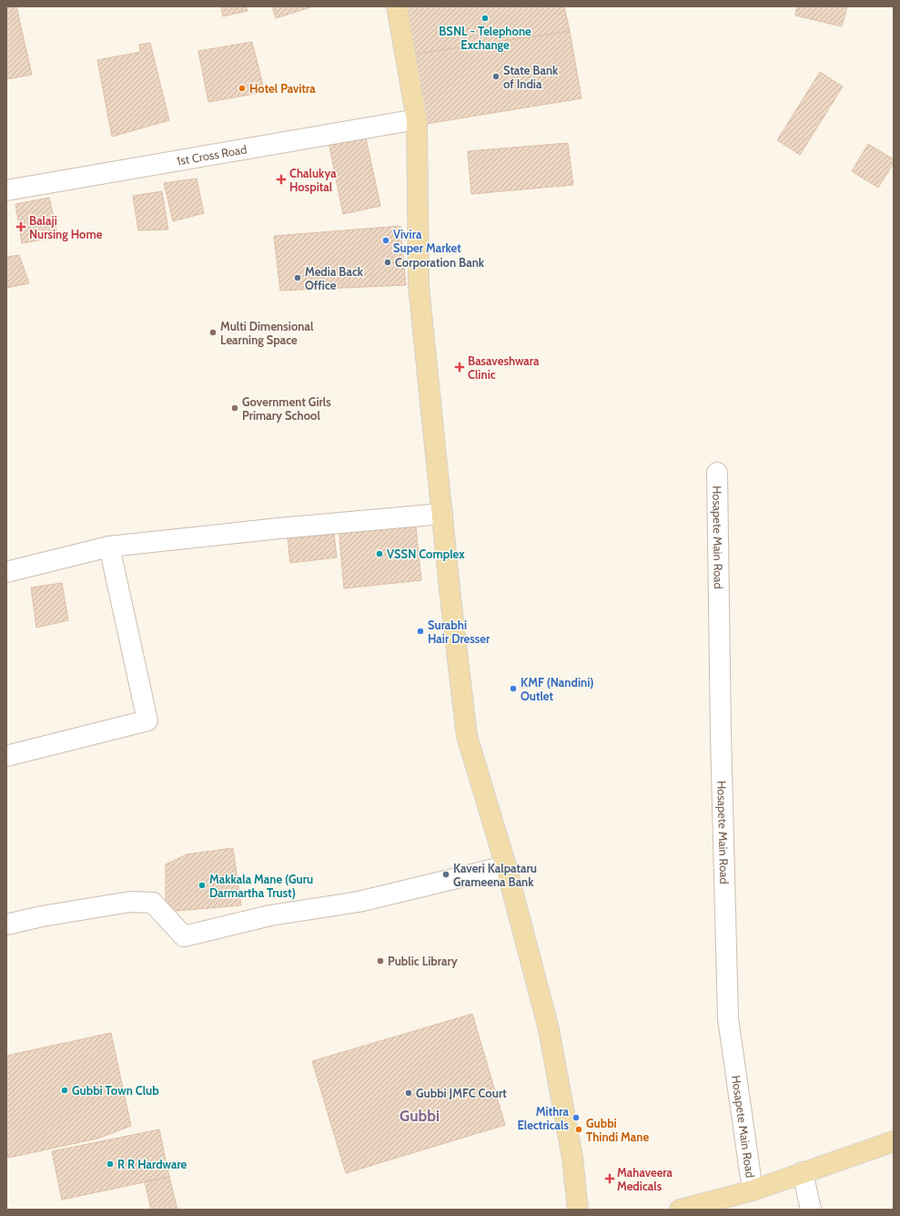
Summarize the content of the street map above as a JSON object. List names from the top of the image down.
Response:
{
  "streets": {
    "street": ["1st Cross Road", "Hosapete Main Road"]
  },
  "districts": ["Gubbi"],
  "places": {
    "other": [
      "BSNL - Telephone Exchange",
      "State Bank of India",
      "Hotel Pavitra",
      "Vivira Super Market",
      "Corporation Bank",
      "Media Back Office",
      "Multi Dimensional Learning Space",
      "Government Girls Primary School",
      "VSSN Complex",
      "Surabhi Hair Dresser",
      "KMF (Nandini) Outlet",
      "Kaveri Kalpataru Grameena Bank",
      "Makkala Mane (Guru Darmartha Trust)",
      "Public Library",
      "Gubbi Town Club",
      "Gubbi JMFC Court",
      "Mithra Electricals",
      "Gubbi Thindi Mane",
      "R R Hardware"
    ],
    "health": [
      "Chalukya Hospital",
      "Balaji Nursing Home",
      "Basaveshwara Clinic",
      "Mahaveera Medicals"
    ]
  }
}
